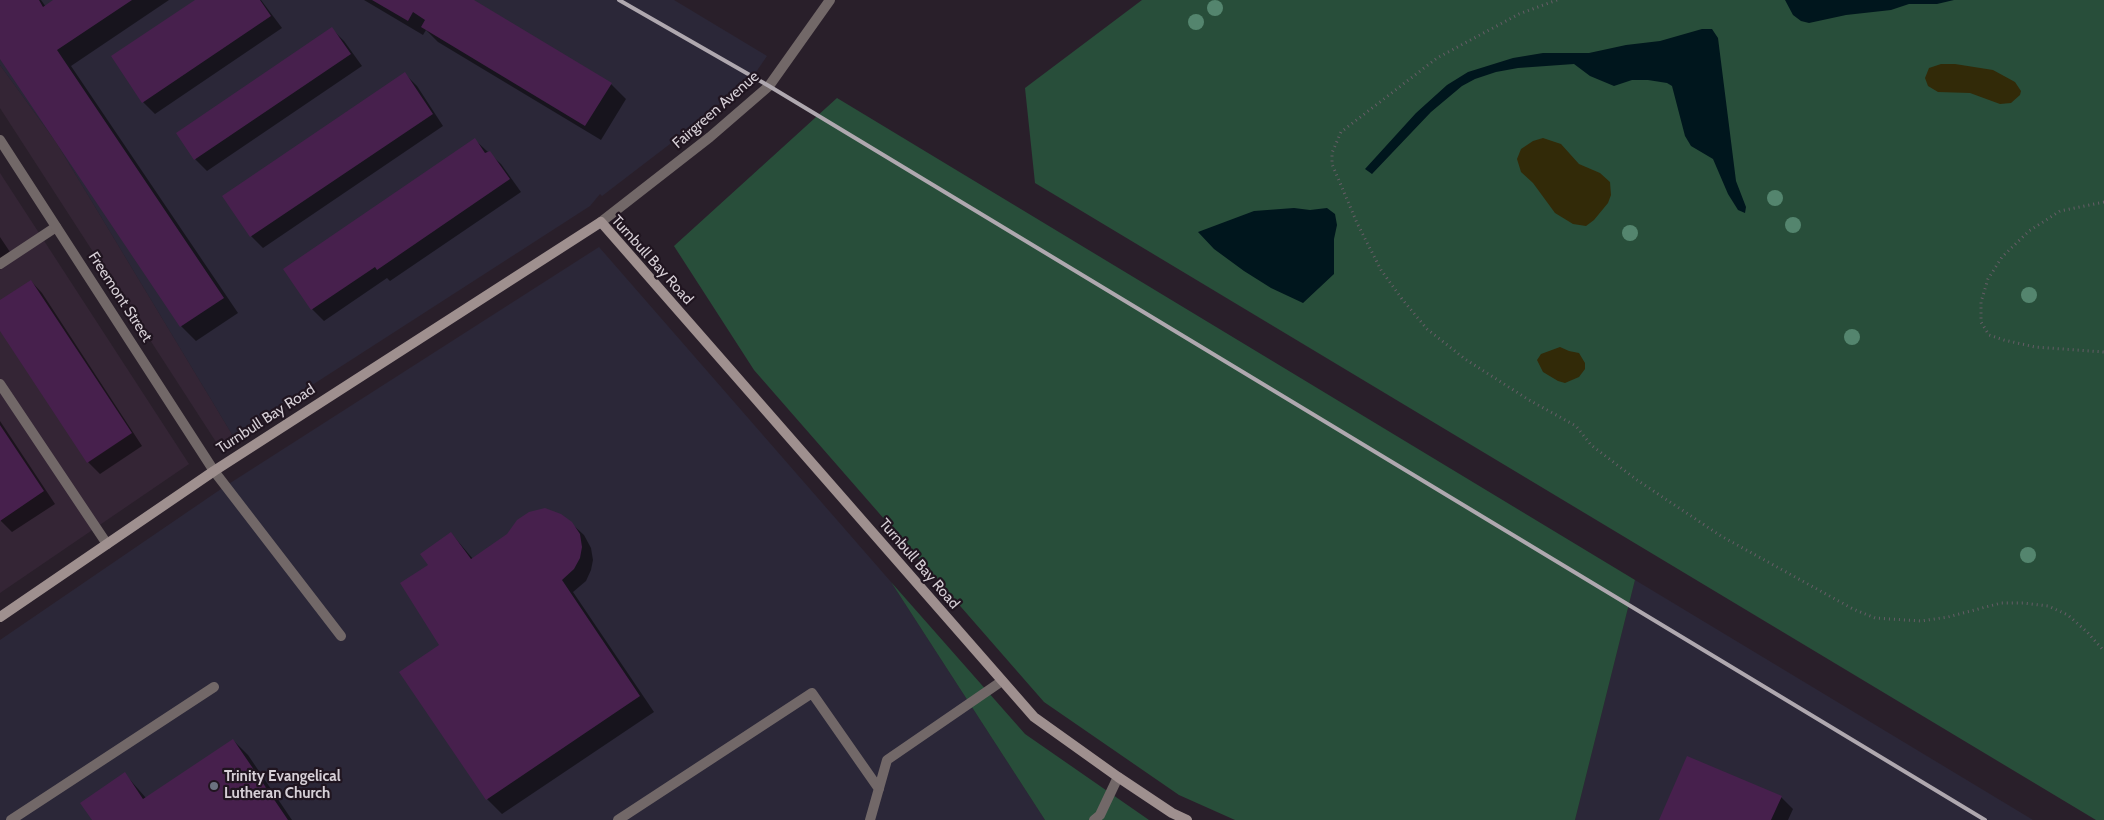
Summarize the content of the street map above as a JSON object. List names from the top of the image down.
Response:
{
  "streets": {
    "street": ["Fairgreen Avenue", "Turnbull Bay Road", "Freemont Street"]
  },
  "crossings": [
    ["Fairgreen Avenue", "Turnbull Bay Road"],
    ["Turnbull Bay Road", "Freemont Street"]
  ],
  "places": ["Trinity Evangelical Lutheran Church"]
}
